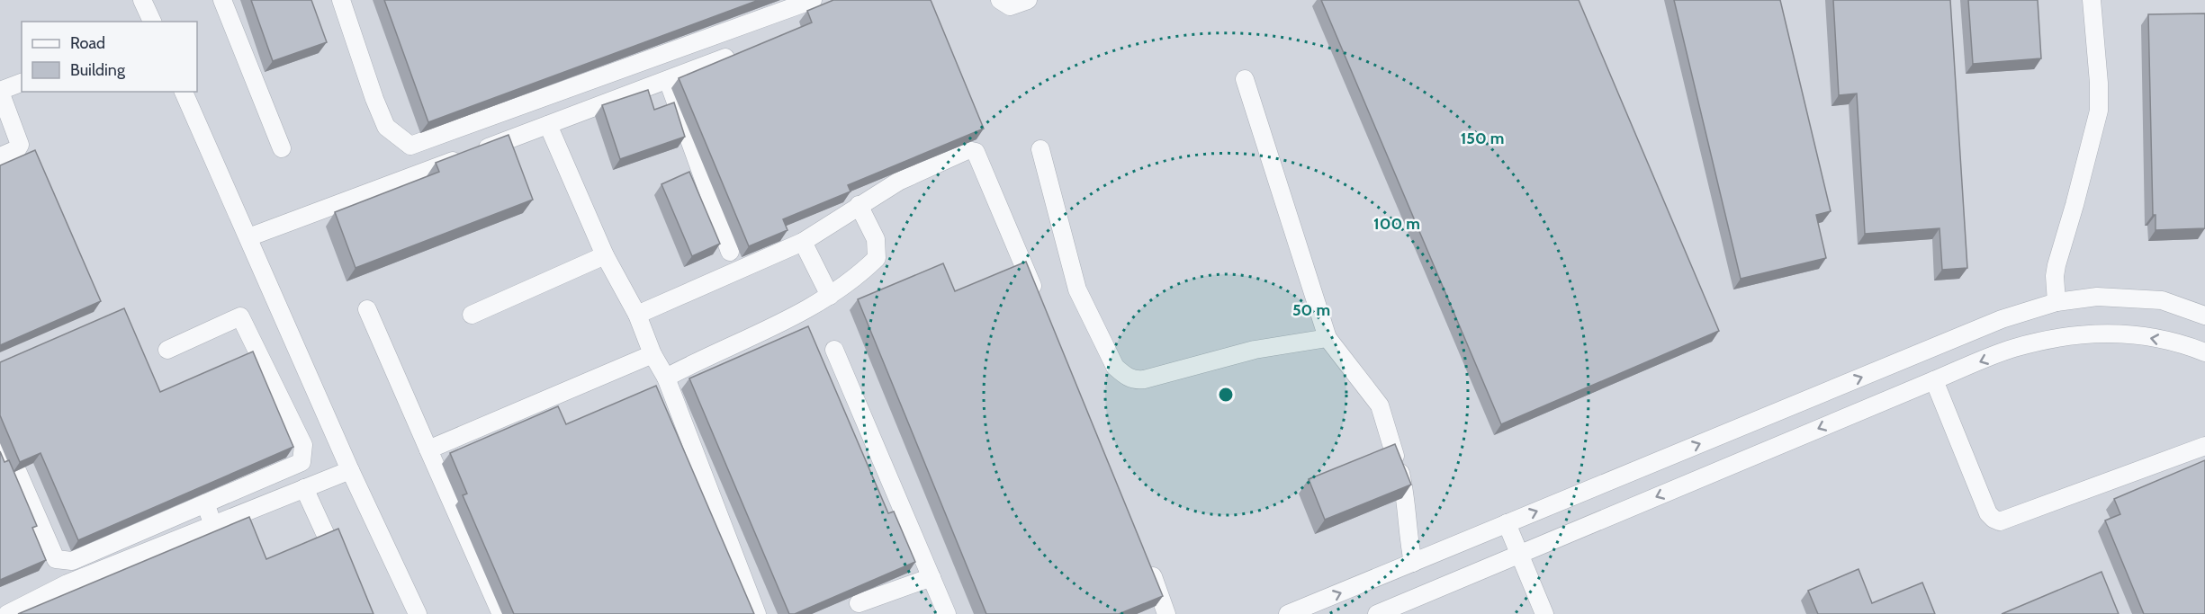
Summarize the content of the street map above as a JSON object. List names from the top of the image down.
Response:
{
  "legend": ["Road", "Building"],
  "rings": ["150 m", "100 m", "50 m"]
}
